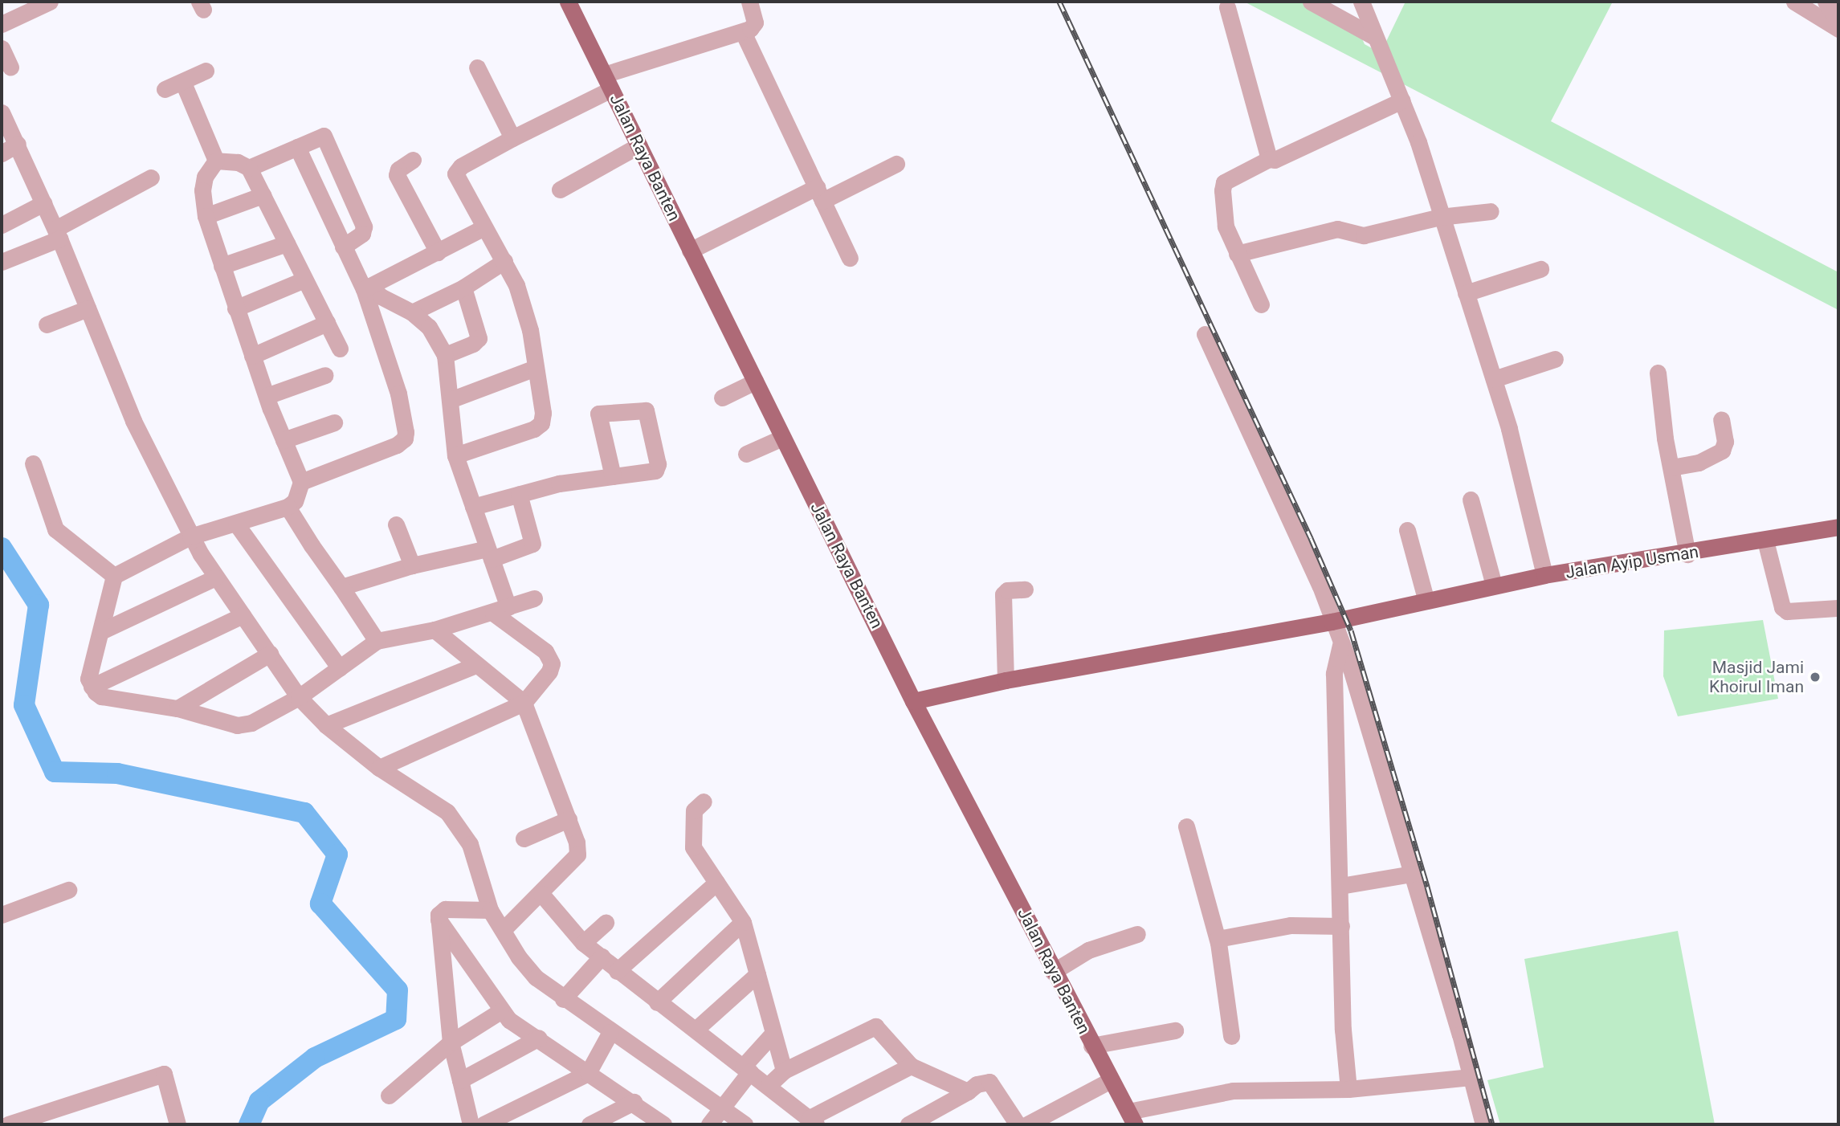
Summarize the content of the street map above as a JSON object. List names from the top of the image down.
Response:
{
  "streets": {
    "main road": ["Jalan Raya Banten", "Jalan Ayip Usman"]
  },
  "crossings": [
    ["Jalan Raya Banten", "Jalan Ayip Usman"]
  ],
  "places": ["Masjid Jami Khoirul Iman"]
}
